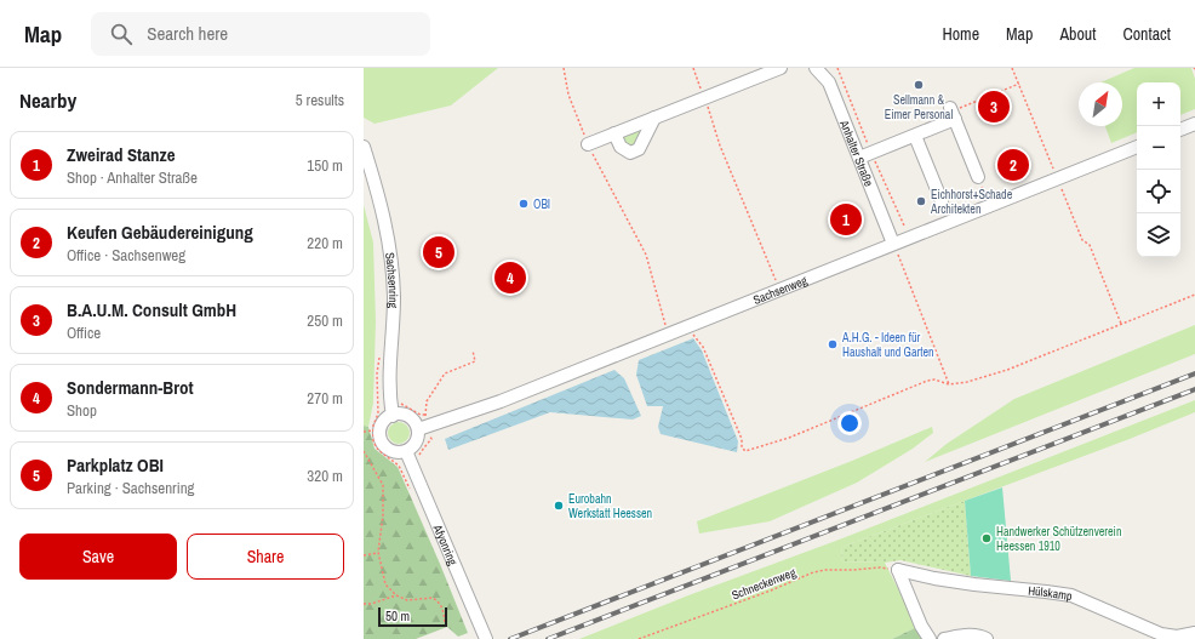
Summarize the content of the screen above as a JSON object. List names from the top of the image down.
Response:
{
  "streets": {
    "street": [
      "Anhalter Straße",
      "Sachsenring",
      "Sachsenweg",
      "Afyonring",
      "Hülskamp"
    ],
    "path": ["Schneckenweg"]
  },
  "crossings": [
    ["Anhalter Straße", "Sachsenweg"],
    ["Schneckenweg", "Hülskamp"]
  ],
  "places": [
    "Sellmann & Eimer Personal",
    "Eichhorst+Schade Architekten",
    "OBI",
    "A.H.G. - Ideen für Haushalt und Garten",
    "Eurobahn Werkstatt Heessen",
    "Handwerker Schützenverein Heessen 1910"
  ],
  "scale_bar": "50 m",
  "north": "top right",
  "page": {
    "header": "Map",
    "search": "Search here",
    "nav": [
      "Home",
      "Map",
      "About",
      "Contact"
    ],
    "heading": ["Nearby", "5 results"],
    "map_buttons": ["+", "−"],
    "pins": [
      "3",
      "2",
      "1",
      "5",
      "4"
    ],
    "list": [
      {
        "mark": "1",
        "name": "Zweirad Stanze",
        "note": "Shop · Anhalter Straße",
        "value": "150 m"
      },
      {
        "mark": "2",
        "name": "Keufen Gebäudereinigung",
        "note": "Office · Sachsenweg",
        "value": "220 m"
      },
      {
        "mark": "3",
        "name": "B.A.U.M. Consult GmbH",
        "note": "Office",
        "value": "250 m"
      },
      {
        "mark": "4",
        "name": "Sondermann-Brot",
        "note": "Shop",
        "value": "270 m"
      },
      {
        "mark": "5",
        "name": "Parkplatz OBI",
        "note": "Parking · Sachsenring",
        "value": "320 m"
      }
    ],
    "buttons": ["Save", "Share"],
    "scale": "50 m"
  }
}
